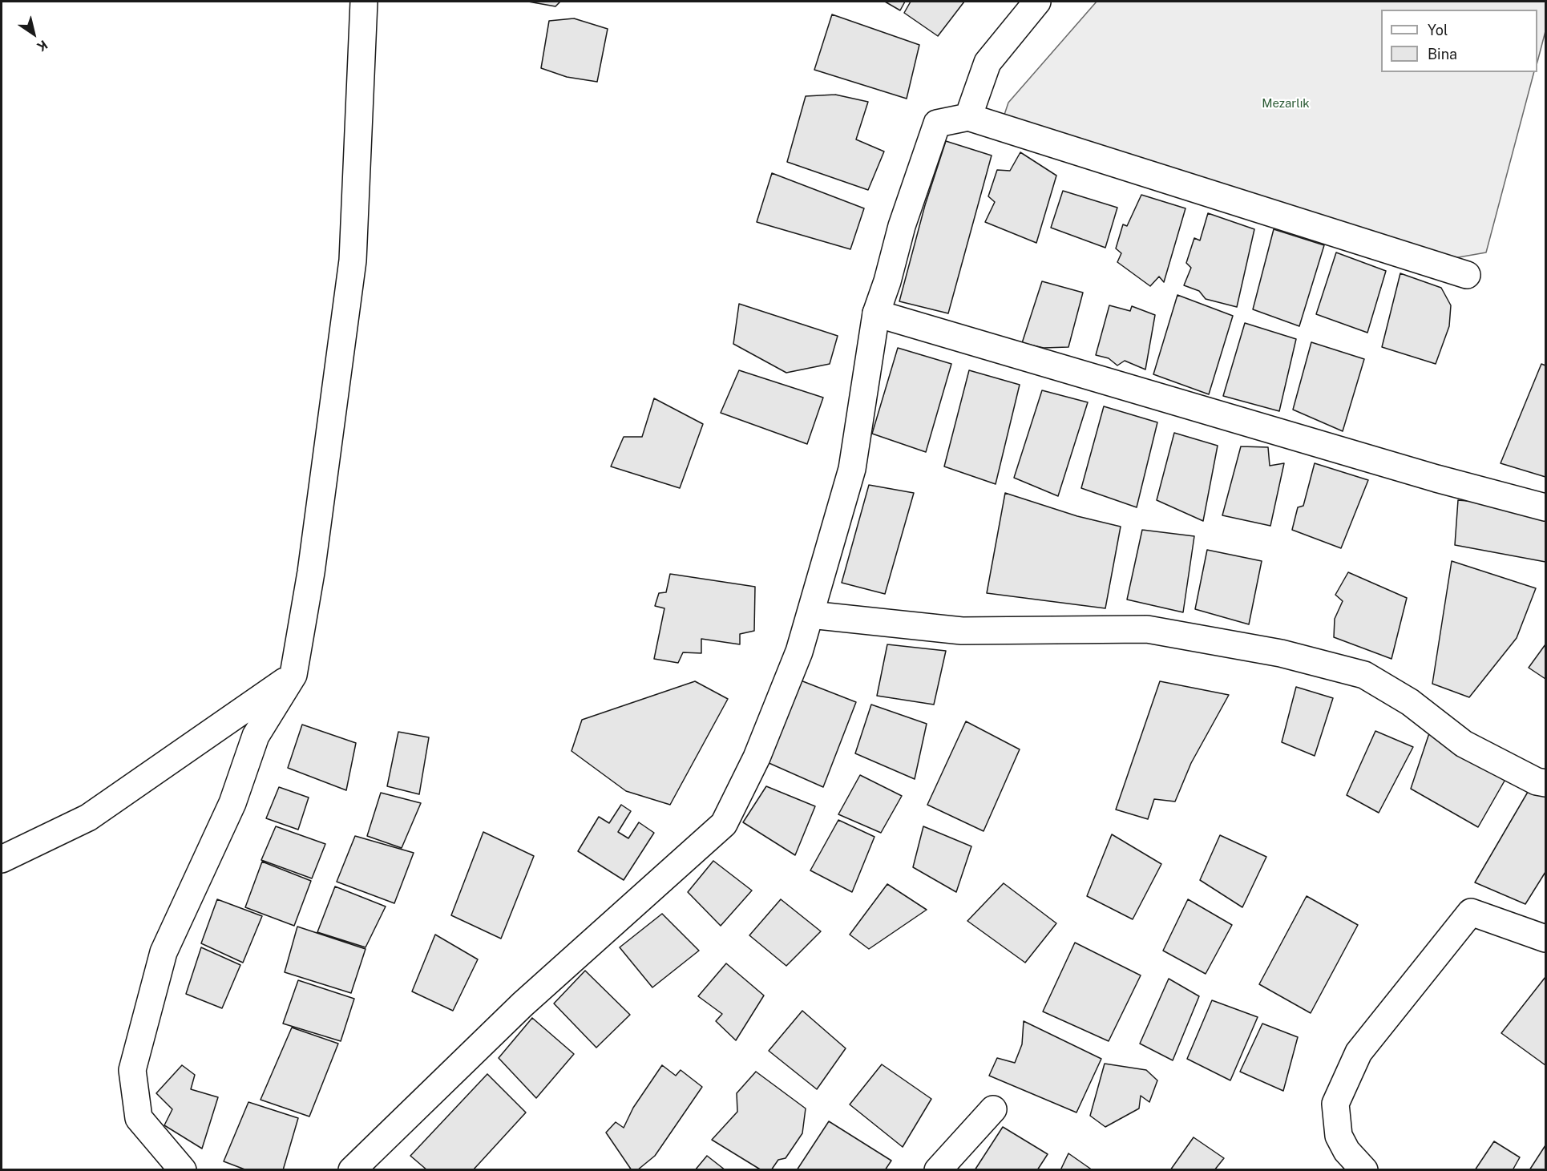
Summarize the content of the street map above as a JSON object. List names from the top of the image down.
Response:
{
  "parks": ["Mezarlık"],
  "legend": ["Yol", "Bina"],
  "north": "bottom right"
}
